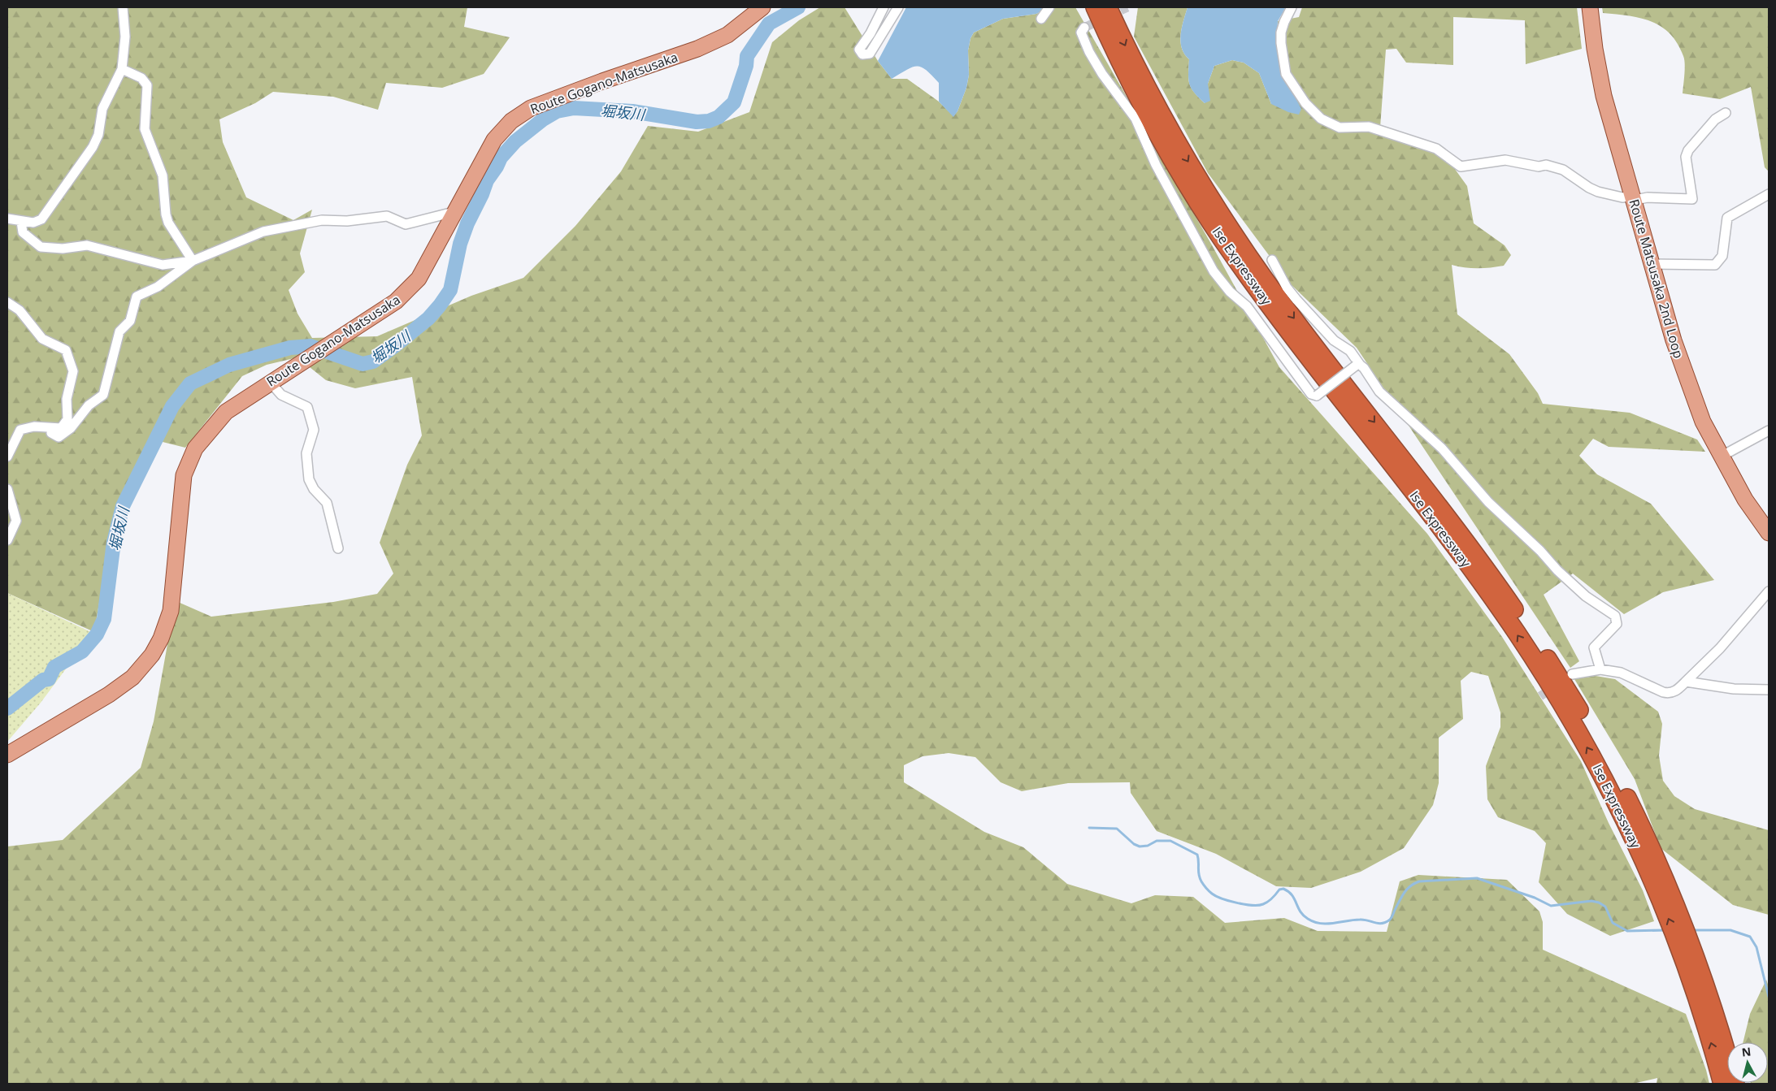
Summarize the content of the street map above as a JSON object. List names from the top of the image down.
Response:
{
  "streets": {
    "highway": ["Ise Expressway"],
    "main road": ["Route Gogano-Matsusaka", "Route Matsusaka 2nd Loop"]
  },
  "water": ["堀坂川"],
  "north": "top"
}
